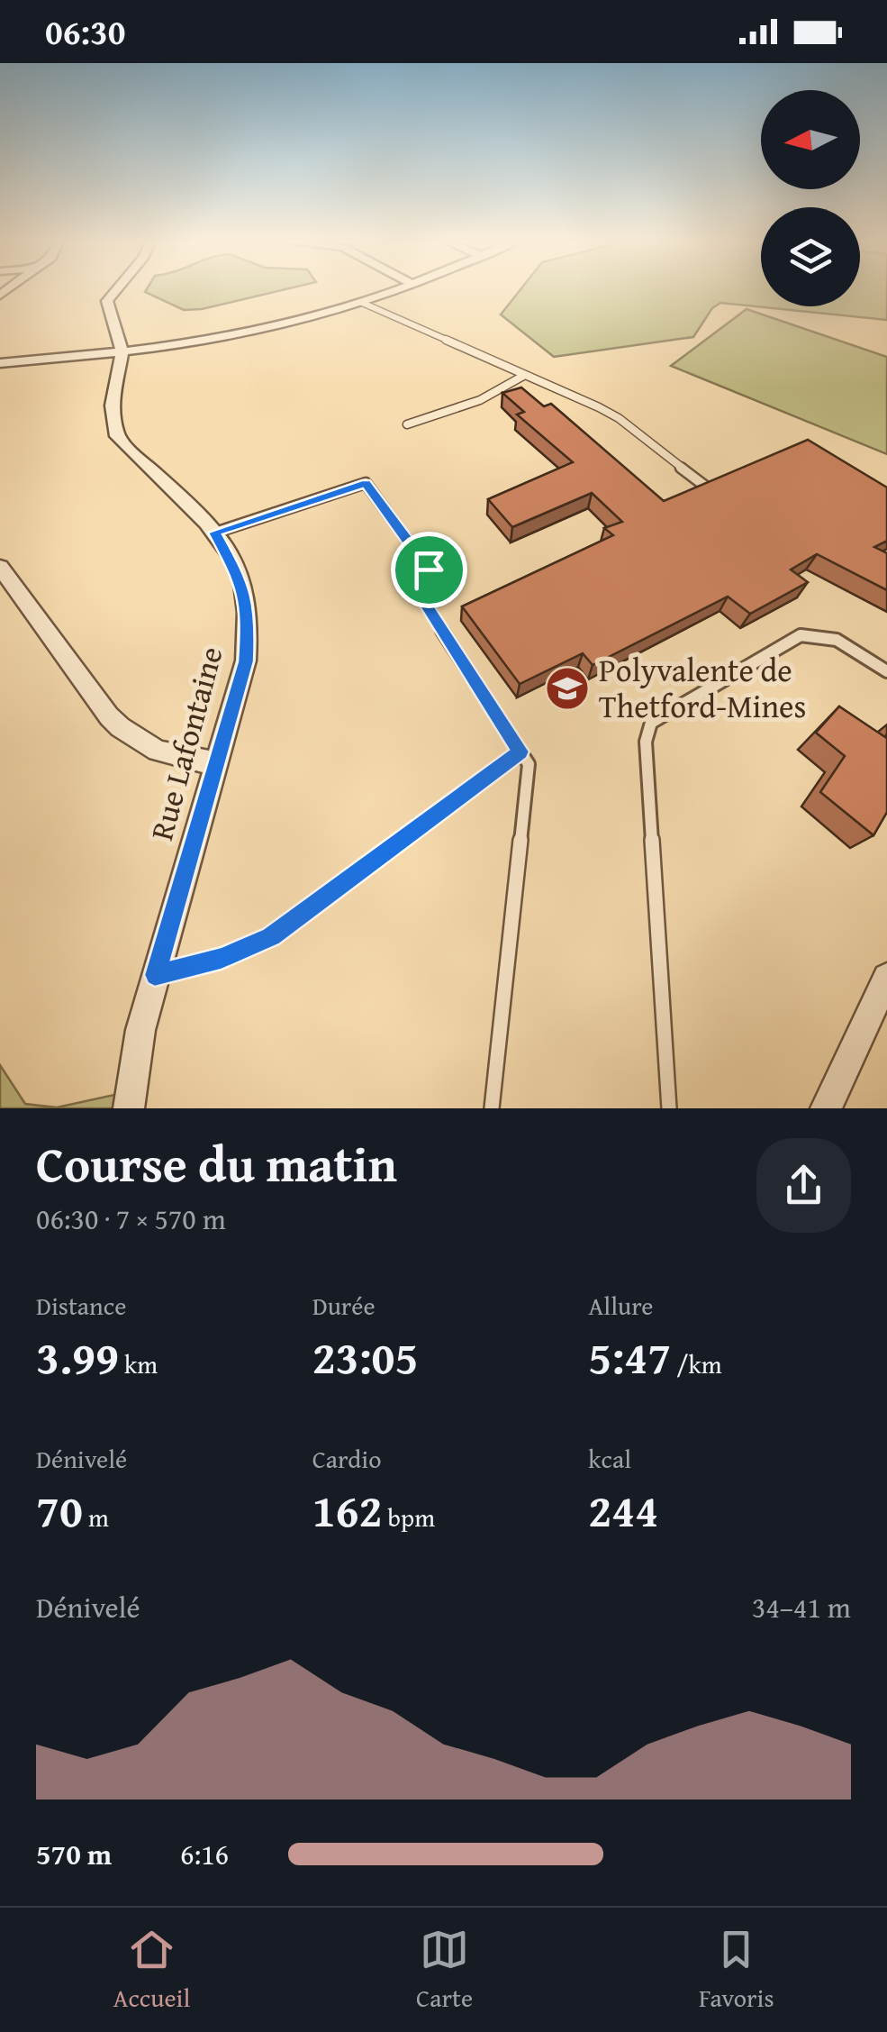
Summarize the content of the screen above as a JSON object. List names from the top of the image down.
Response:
{
  "streets": {
    "street": ["Rue Lafontaine"]
  },
  "places": {
    "school or university": ["Polyvalente de Thetford-Mines"]
  },
  "north": "left",
  "page": {
    "status": "06:30",
    "heading": ["Course du matin", "06:30 · 7 × 570 m"],
    "stats": [
      ["Distance", "3.99 km"],
      ["Durée", "23:05"],
      ["Allure", "5:47 /km"],
      ["Dénivelé", "70 m"],
      ["Cardio", "162 bpm"],
      ["kcal", "244"]
    ],
    "chart": ["Dénivelé", "34–41 m"],
    "list": [
      {
        "name": "570 m",
        "note": "6:16"
      }
    ],
    "tabs": ["Accueil", "Carte", "Favoris"]
  }
}
